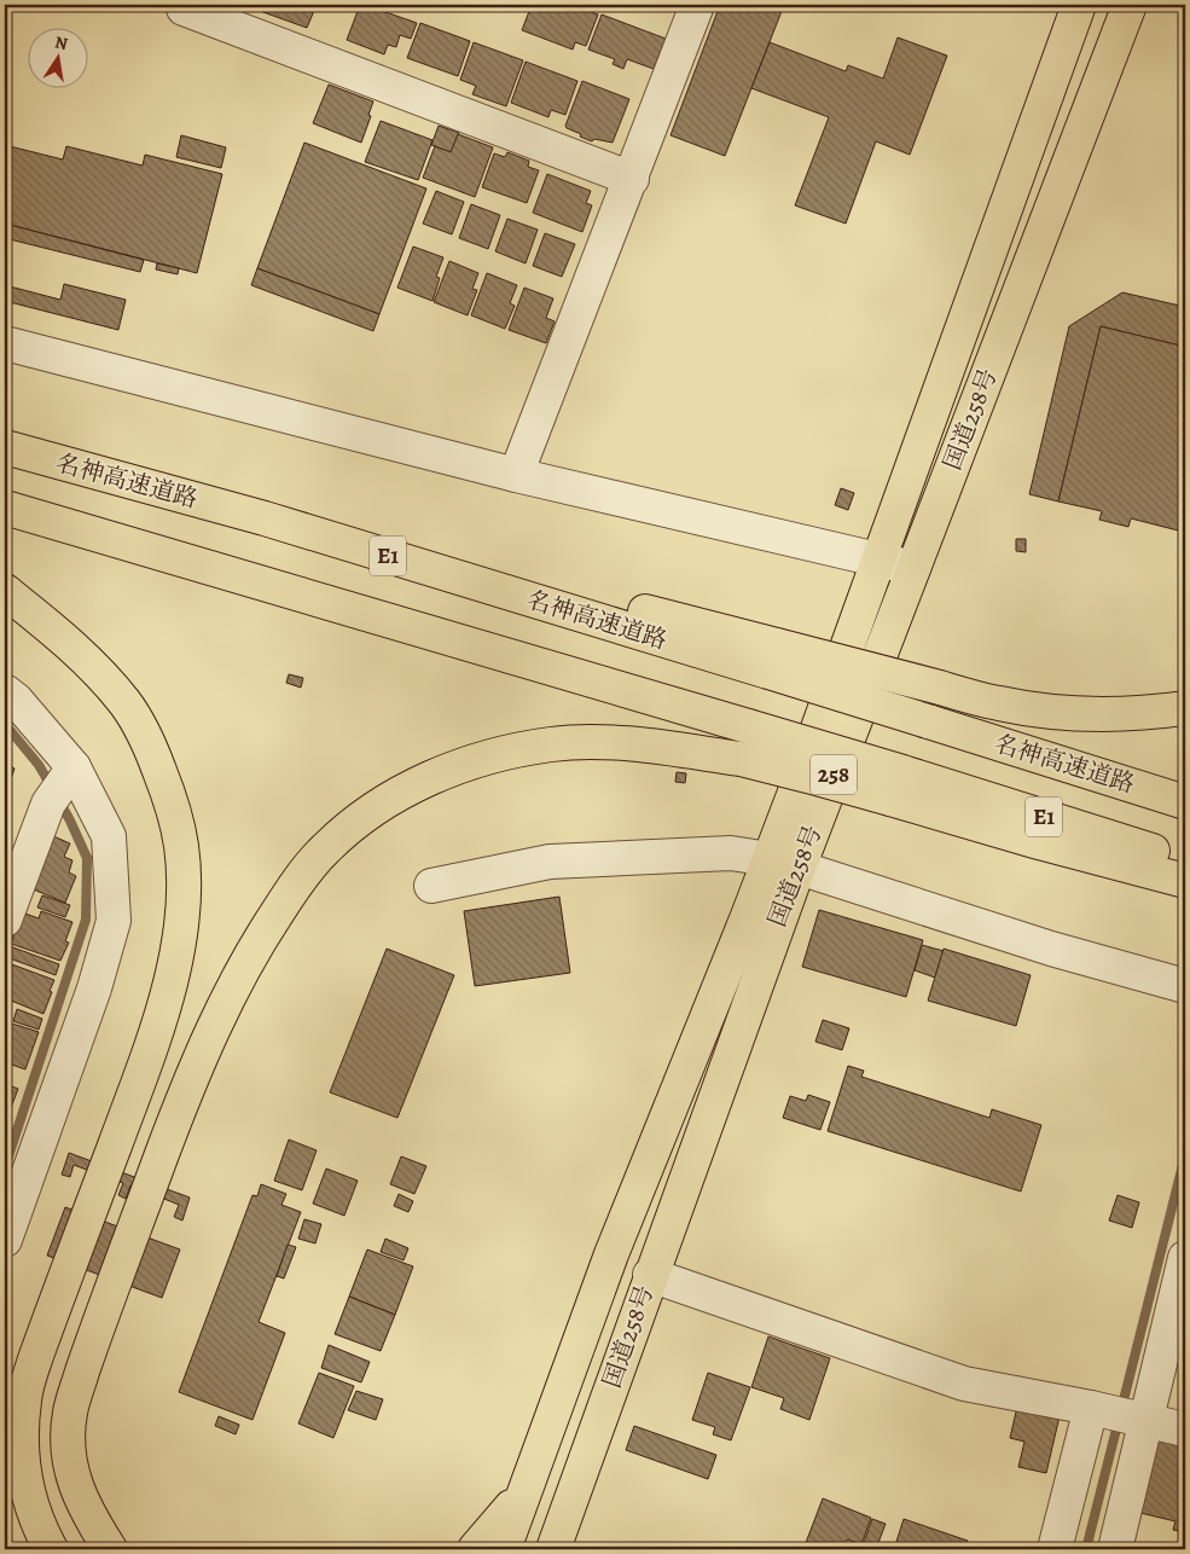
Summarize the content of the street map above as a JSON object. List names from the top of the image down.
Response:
{
  "streets": {
    "highway": [
      "国道258号",
      "名神高速道路",
      "E1",
      "258"
    ]
  },
  "north": "top"
}
